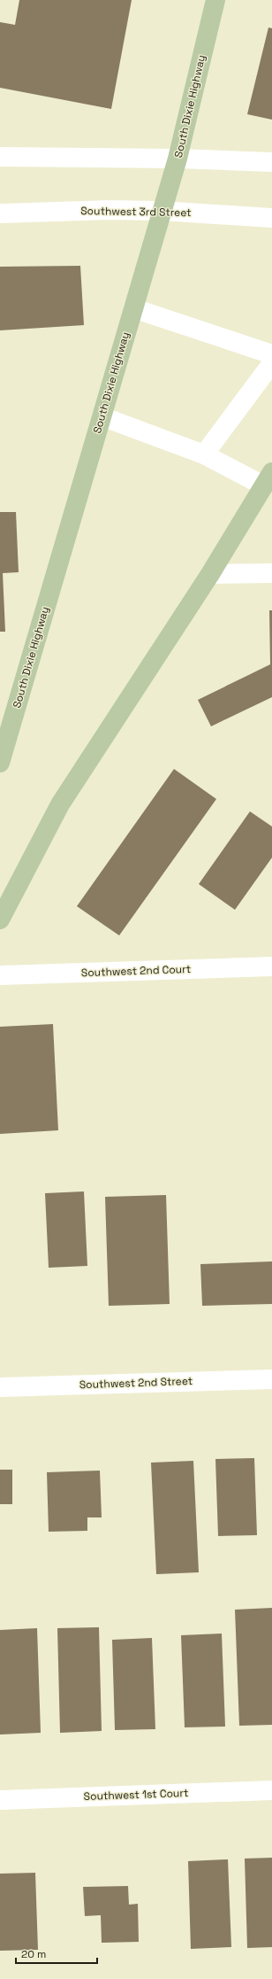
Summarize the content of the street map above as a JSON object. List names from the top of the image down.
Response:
{
  "streets": {
    "main road": ["South Dixie Highway"],
    "street": [
      "Southwest 3rd Street",
      "Southwest 2nd Court",
      "Southwest 2nd Street",
      "Southwest 1st Court"
    ]
  },
  "crossings": [
    ["South Dixie Highway", "Southwest 3rd Street"]
  ],
  "scale_bar": "20 m"
}
